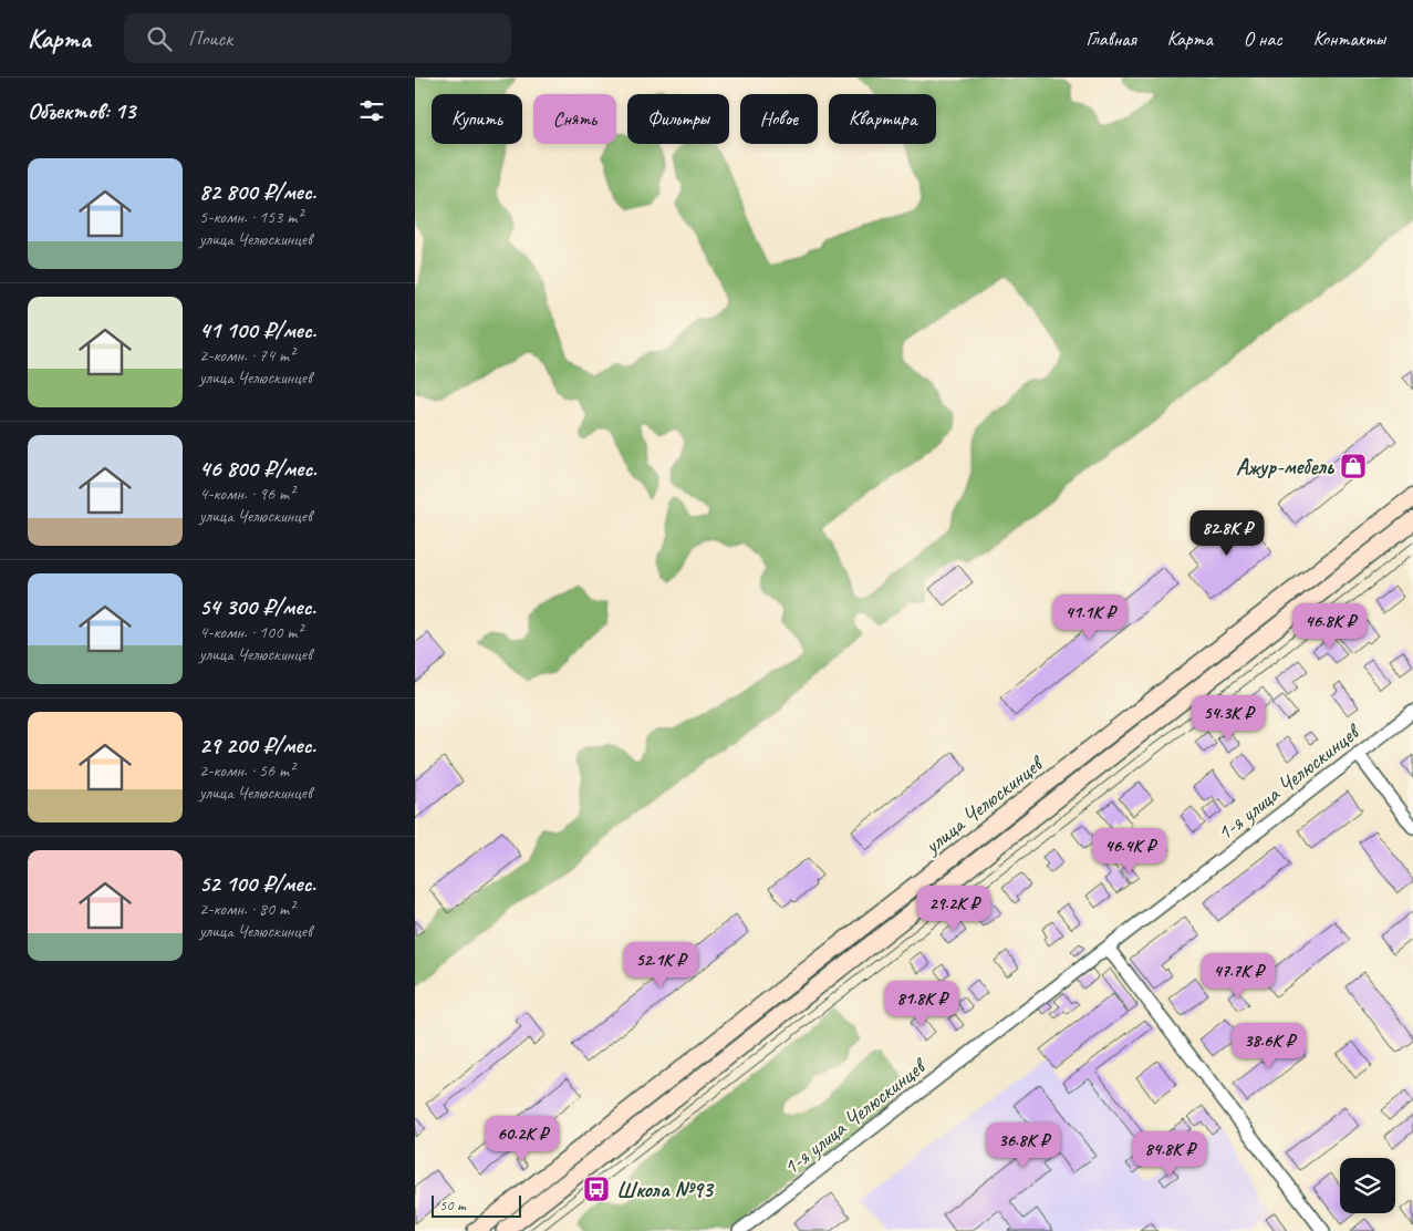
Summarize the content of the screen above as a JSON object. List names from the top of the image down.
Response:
{
  "streets": {
    "main road": ["улица Челюскинцев"],
    "street": ["1-я улица Челюскинцев"]
  },
  "places": {
    "shop": ["Ажур-мебель"],
    "bus stop": ["Школа №93"]
  },
  "scale_bar": "50 m",
  "page": {
    "header": "Карта",
    "search": "Поиск",
    "nav": [
      "Главная",
      "Карта",
      "О нас",
      "Контакты"
    ],
    "heading": "Объектов: 13",
    "chip": [
      "Купить",
      "Снять",
      "Фильтры",
      "Новое",
      "Квартира"
    ],
    "list": [
      {
        "name": "82 800 ₽/мес.",
        "note": "5-комн. · 153 m² · улица Челюскинцев"
      },
      {
        "name": "41 100 ₽/мес.",
        "note": "2-комн. · 74 m² · улица Челюскинцев"
      },
      {
        "name": "46 800 ₽/мес.",
        "note": "4-комн. · 96 m² · улица Челюскинцев"
      },
      {
        "name": "54 300 ₽/мес.",
        "note": "4-комн. · 100 m² · улица Челюскинцев"
      },
      {
        "name": "29 200 ₽/мес.",
        "note": "2-комн. · 56 m² · улица Челюскинцев"
      },
      {
        "name": "52 100 ₽/мес.",
        "note": "2-комн. · 80 m² · улица Челюскинцев"
      }
    ],
    "price": [
      "82.8K ₽",
      "41.1K ₽",
      "46.8K ₽",
      "54.3K ₽",
      "46.4K ₽",
      "29.2K ₽",
      "52.1K ₽",
      "47.7K ₽",
      "81.8K ₽",
      "38.6K ₽",
      "60.2K ₽",
      "36.8K ₽",
      "84.8K ₽"
    ],
    "scale": "50 m"
  }
}
